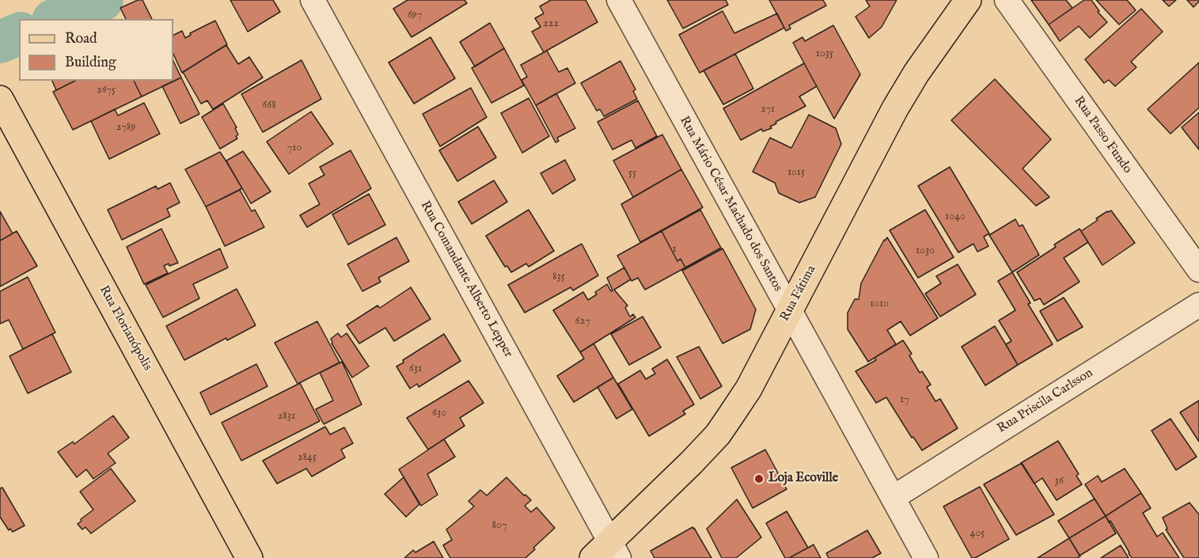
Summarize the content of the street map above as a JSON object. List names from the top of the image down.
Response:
{
  "streets": {
    "main road": ["Rua Fátima", "Rua Florianópolis"],
    "street": [
      "Rua Passo Fundo",
      "Rua Mário César Machado dos Santos",
      "Rua Comandante Alberto Lepper",
      "Rua Priscila Carlsson"
    ]
  },
  "crossings": [
    ["Rua Mário César Machado dos Santos", "Rua Fátima"],
    ["Rua Mário César Machado dos Santos", "Rua Priscila Carlsson"],
    ["Rua Comandante Alberto Lepper", "Rua Fátima"]
  ],
  "places": ["Loja Ecoville"],
  "house_numbers": [
    "697",
    "222",
    "1035",
    "2675",
    "668",
    "271",
    "2789",
    "710",
    "1015",
    "55",
    "1040",
    "1",
    "1030",
    "835",
    "1010",
    "627",
    "631",
    "17",
    "630",
    "2831",
    "2845",
    "36",
    "807",
    "405"
  ],
  "legend": ["Road", "Building"]
}
